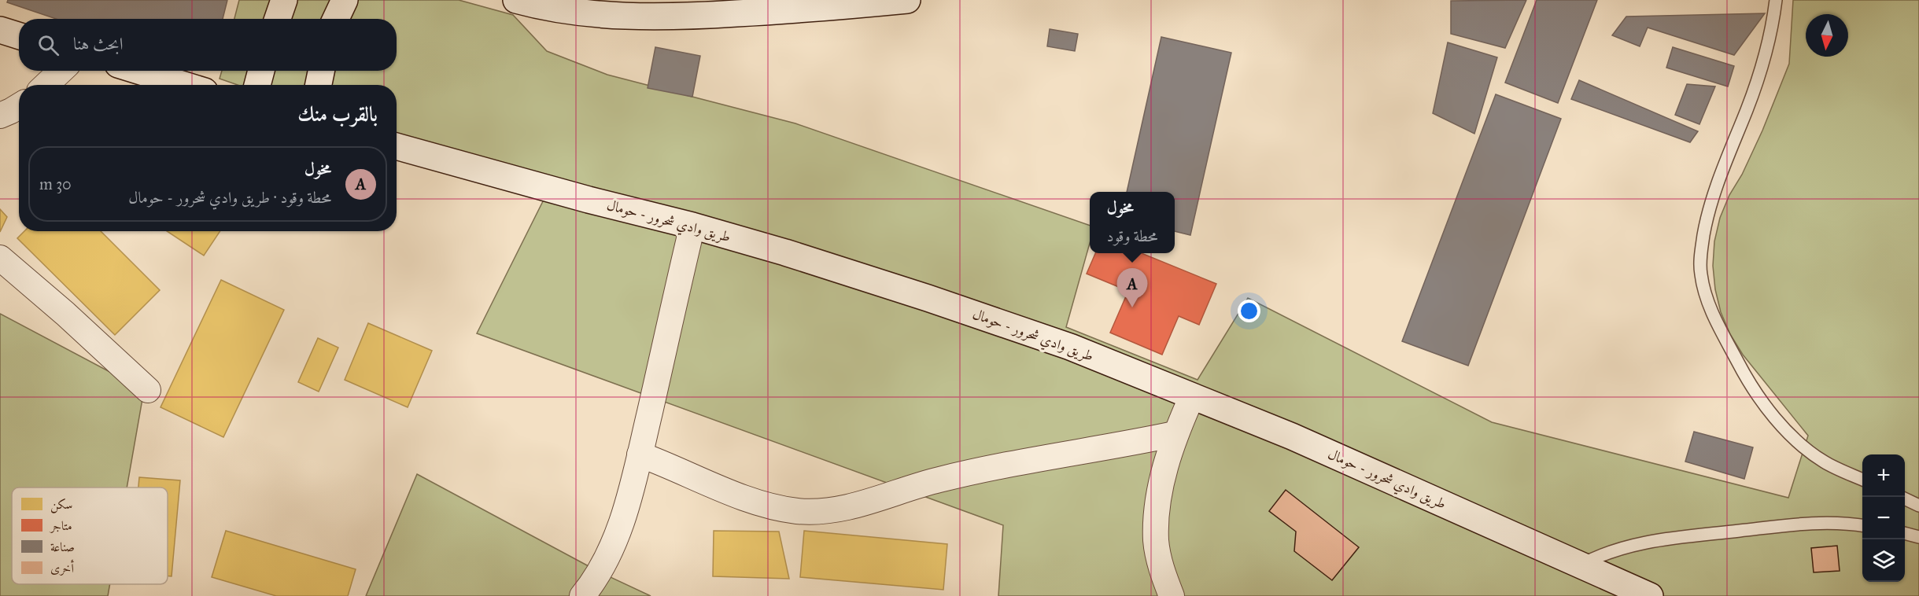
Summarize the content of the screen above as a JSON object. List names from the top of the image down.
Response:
{
  "streets": {
    "main road": ["طريق وادي شحرور - حومال"]
  },
  "legend": [
    "سكن",
    "متاجر",
    "صناعة",
    "أخرى"
  ],
  "north": "bottom",
  "page": {
    "search": "ابحث هنا",
    "heading": "بالقرب منك",
    "list": [
      {
        "mark": "A",
        "name": "مخول",
        "note": "محطة وقود · طريق وادي شحرور - حومال",
        "value": "30 m"
      }
    ],
    "popup": ["مخول", "محطة وقود"],
    "pins": "A",
    "map_buttons": ["+", "−"]
  }
}
